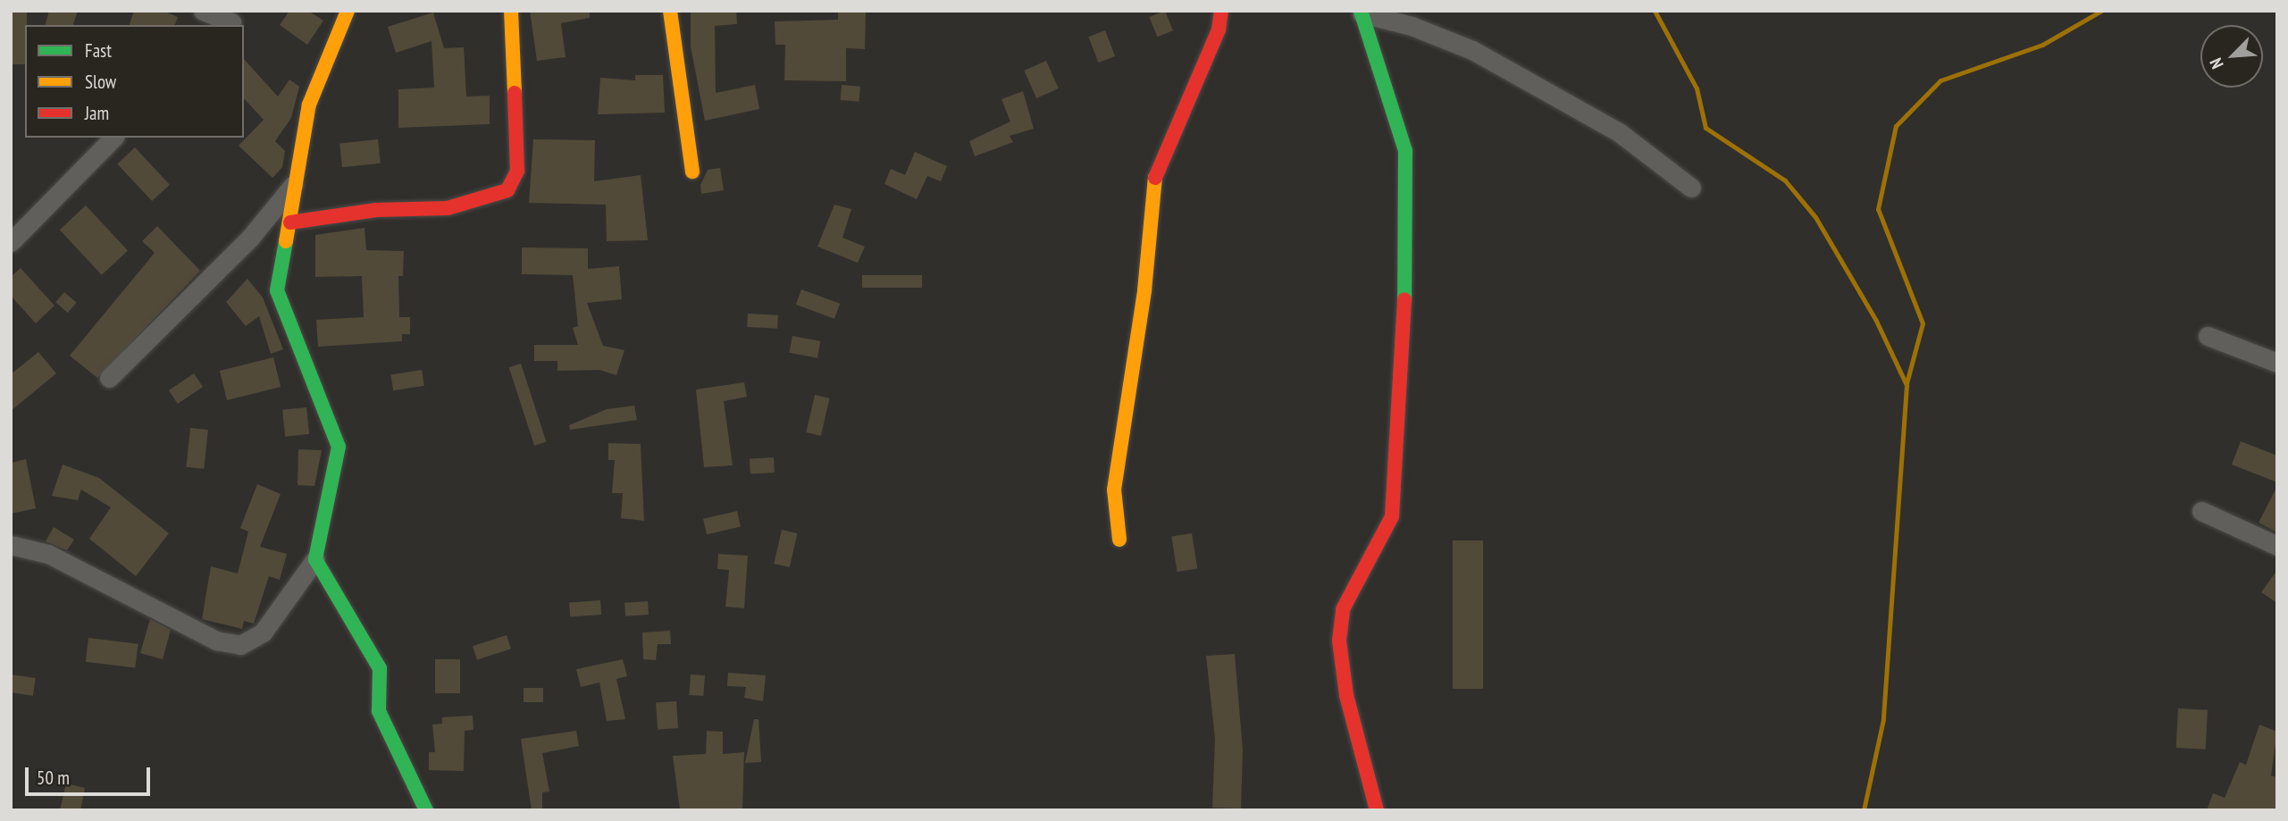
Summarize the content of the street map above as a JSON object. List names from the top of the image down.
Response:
{
  "legend": ["Fast", "Slow", "Jam"],
  "scale_bar": "50 m",
  "north": "bottom left"
}
